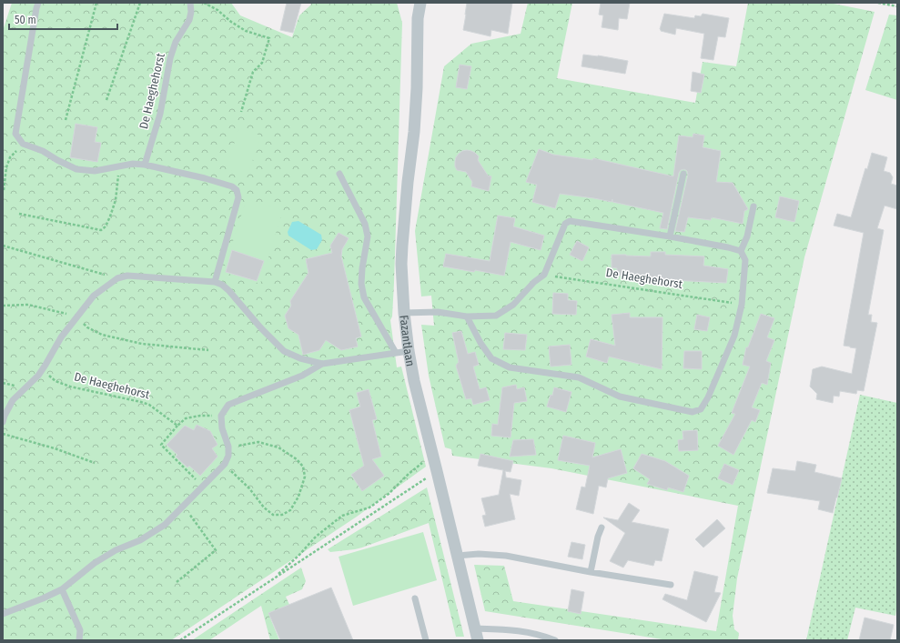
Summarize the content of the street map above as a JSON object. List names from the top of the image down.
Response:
{
  "streets": {
    "street": ["Fazantlaan"],
    "lane": ["De Haeghehorst"]
  },
  "scale_bar": "50 m"
}
